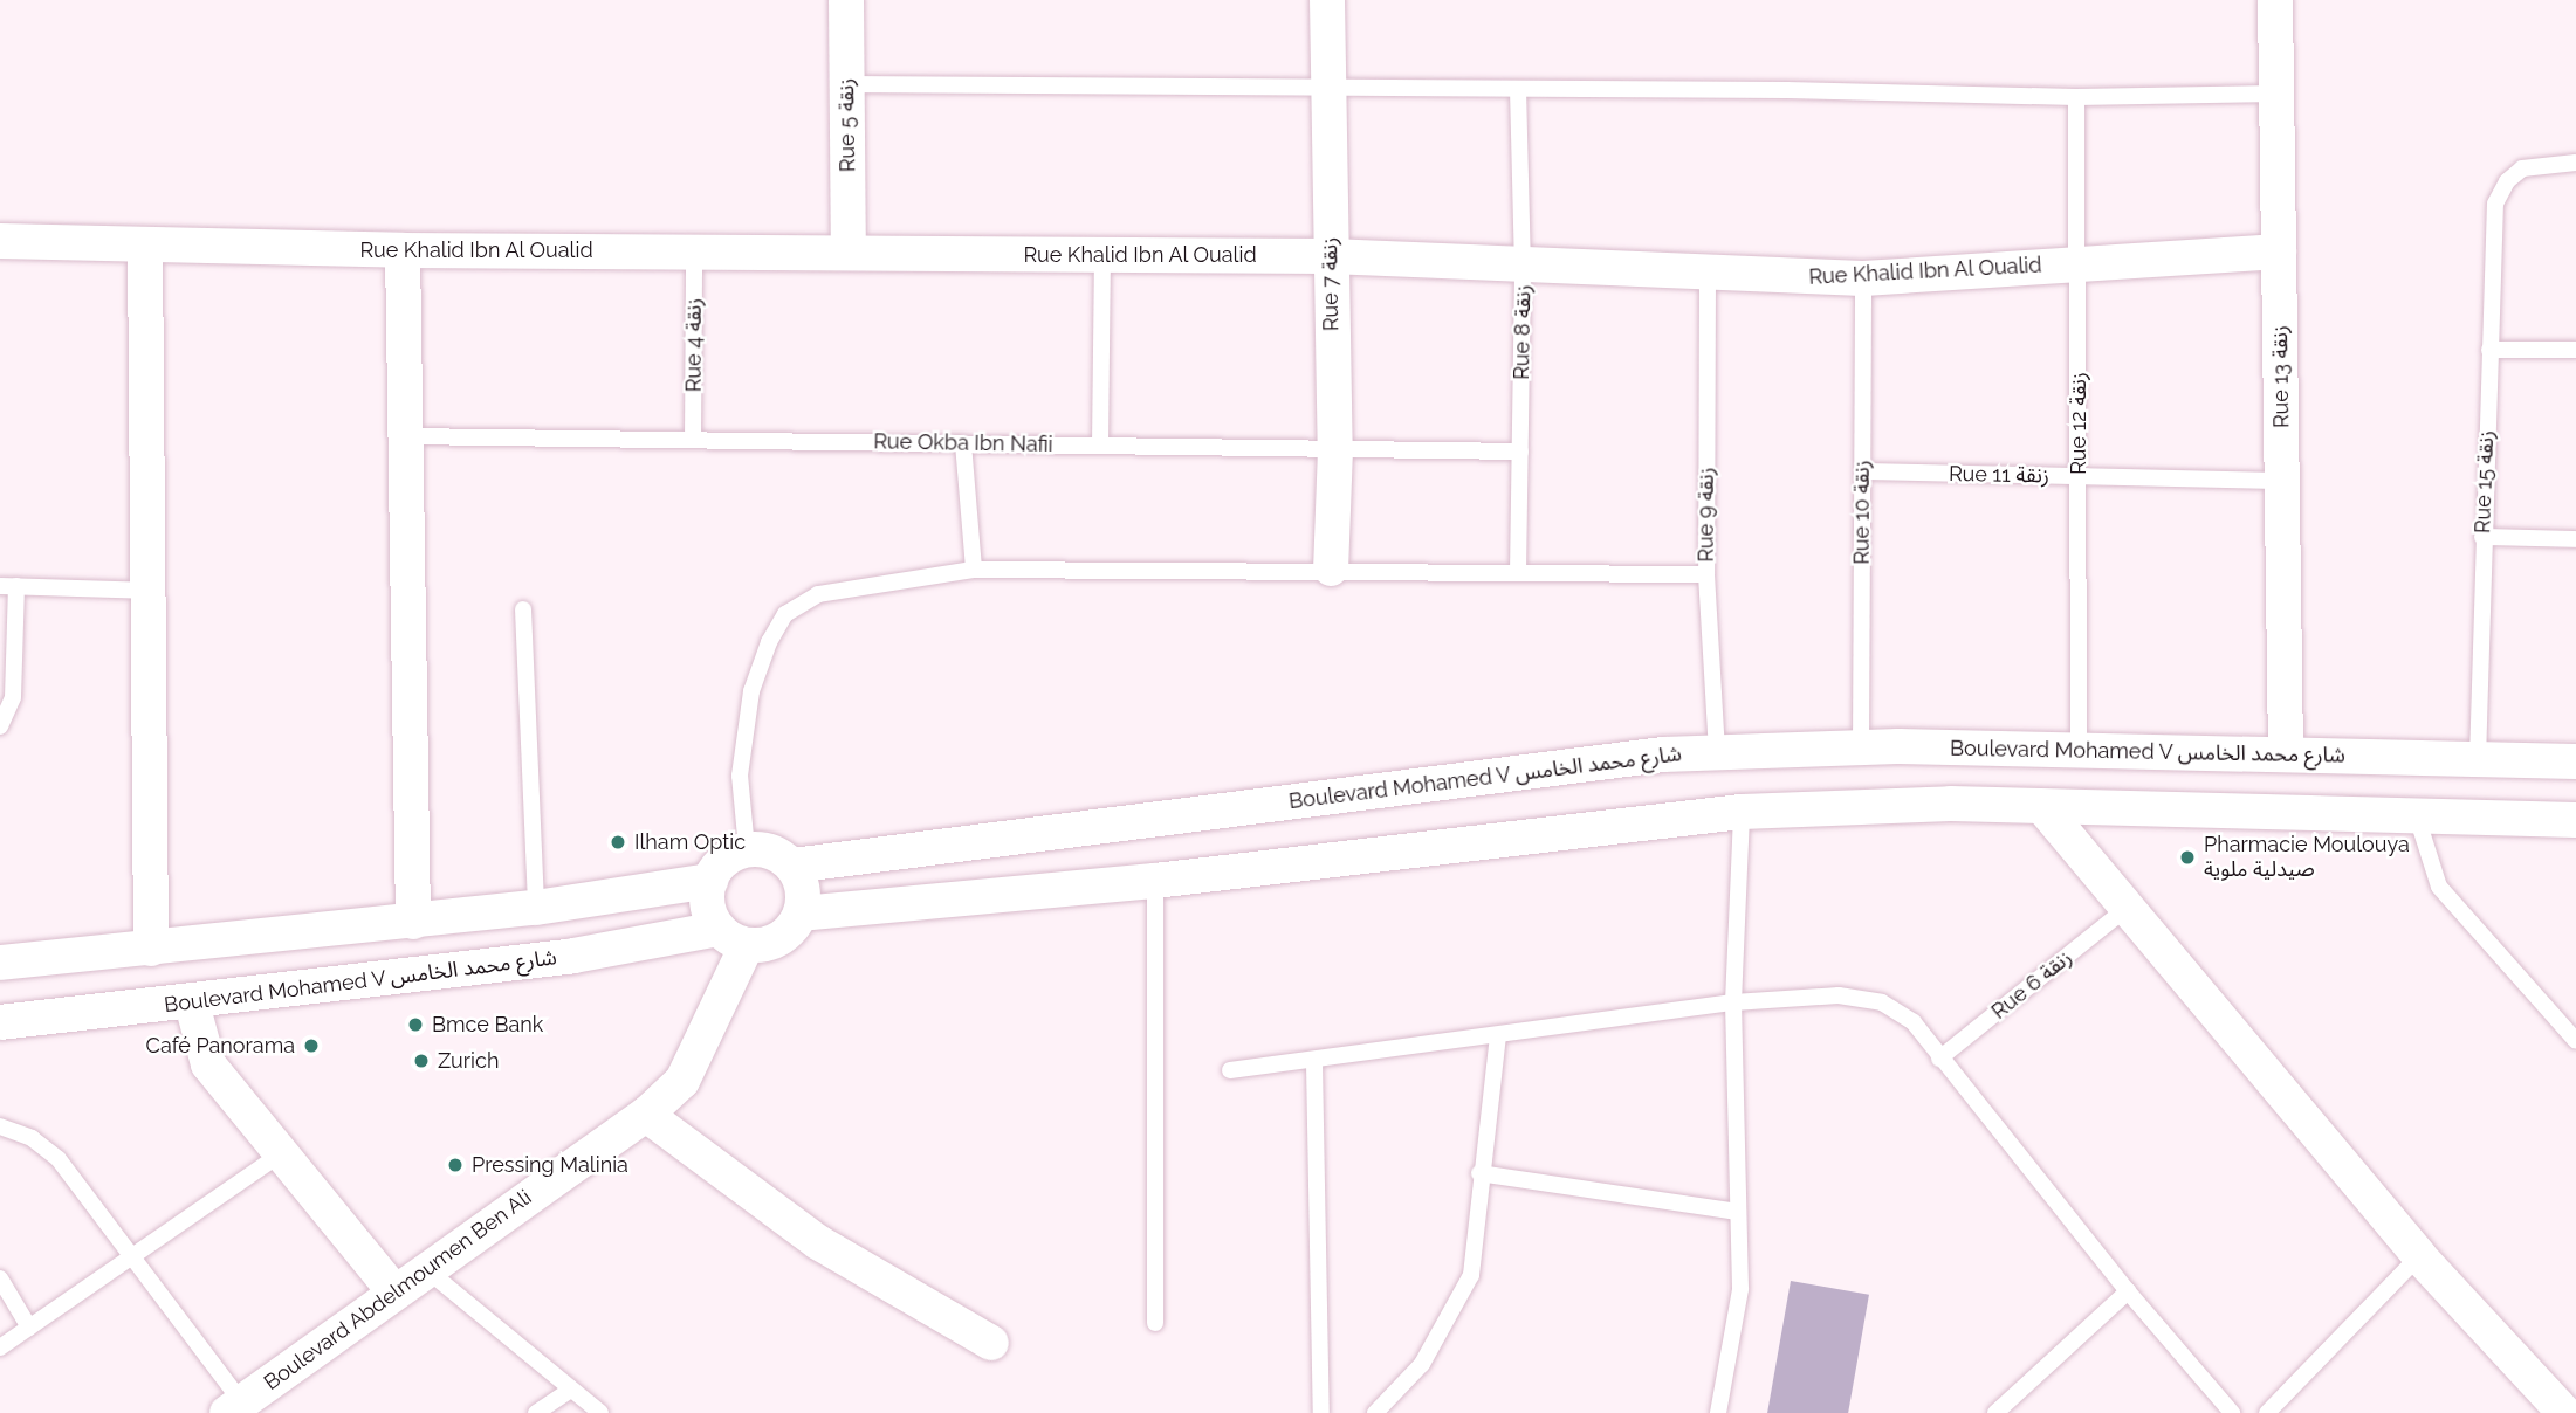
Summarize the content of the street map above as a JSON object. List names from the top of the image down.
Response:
{
  "streets": {
    "street": [
      "Rue 5 زنقة",
      "Rue Khalid Ibn Al Oualid",
      "Rue 7 زنقة",
      "Rue 13 زنقة",
      "Boulevard Mohamed V شارع محمد الخامس",
      "Boulevard Abdelmoumen Ben Ali"
    ],
    "lane": [
      "Rue 8 زنقة",
      "Rue 4 زنقة",
      "Rue 12 زنقة",
      "Rue Okba Ibn Nafii",
      "Rue 11 زنقة",
      "Rue 15 زنقة",
      "Rue 10 زنقة",
      "Rue 9 زنقة",
      "Rue 6 زنقة"
    ]
  },
  "crossings": [
    ["Rue 5 زنقة", "Rue Khalid Ibn Al Oualid"],
    ["Rue Khalid Ibn Al Oualid", "Rue 7 زنقة"],
    ["Rue Khalid Ibn Al Oualid", "Rue 8 زنقة"],
    ["Rue Khalid Ibn Al Oualid", "Rue 4 زنقة"],
    ["Rue Khalid Ibn Al Oualid", "Rue 13 زنقة"],
    ["Rue Khalid Ibn Al Oualid", "Rue 12 زنقة"],
    ["Rue Khalid Ibn Al Oualid", "Rue 10 زنقة"],
    ["Rue Khalid Ibn Al Oualid", "Rue 9 زنقة"],
    ["Rue 7 زنقة", "Rue Okba Ibn Nafii"],
    ["Rue 8 زنقة", "Rue Okba Ibn Nafii"],
    ["Rue 4 زنقة", "Rue Okba Ibn Nafii"],
    ["Rue 13 زنقة", "Rue 11 زنقة"],
    ["Rue 13 زنقة", "Boulevard Mohamed V شارع محمد الخامس"],
    ["Rue 12 زنقة", "Rue 11 زنقة"],
    ["Rue 12 زنقة", "Boulevard Mohamed V شارع محمد الخامس"],
    ["Rue 11 زنقة", "Rue 10 زنقة"],
    ["Rue 15 زنقة", "Boulevard Mohamed V شارع محمد الخامس"],
    ["Rue 10 زنقة", "Boulevard Mohamed V شارع محمد الخامس"],
    ["Rue 9 زنقة", "Boulevard Mohamed V شارع محمد الخامس"],
    ["Boulevard Mohamed V شارع محمد الخامس", "Boulevard Abdelmoumen Ben Ali"]
  ],
  "places": [
    "Ilham Optic",
    "Pharmacie Moulouya صيدلية ملوية",
    "Bmce Bank",
    "Café Panorama",
    "Zurich",
    "Pressing Malinia"
  ]
}
